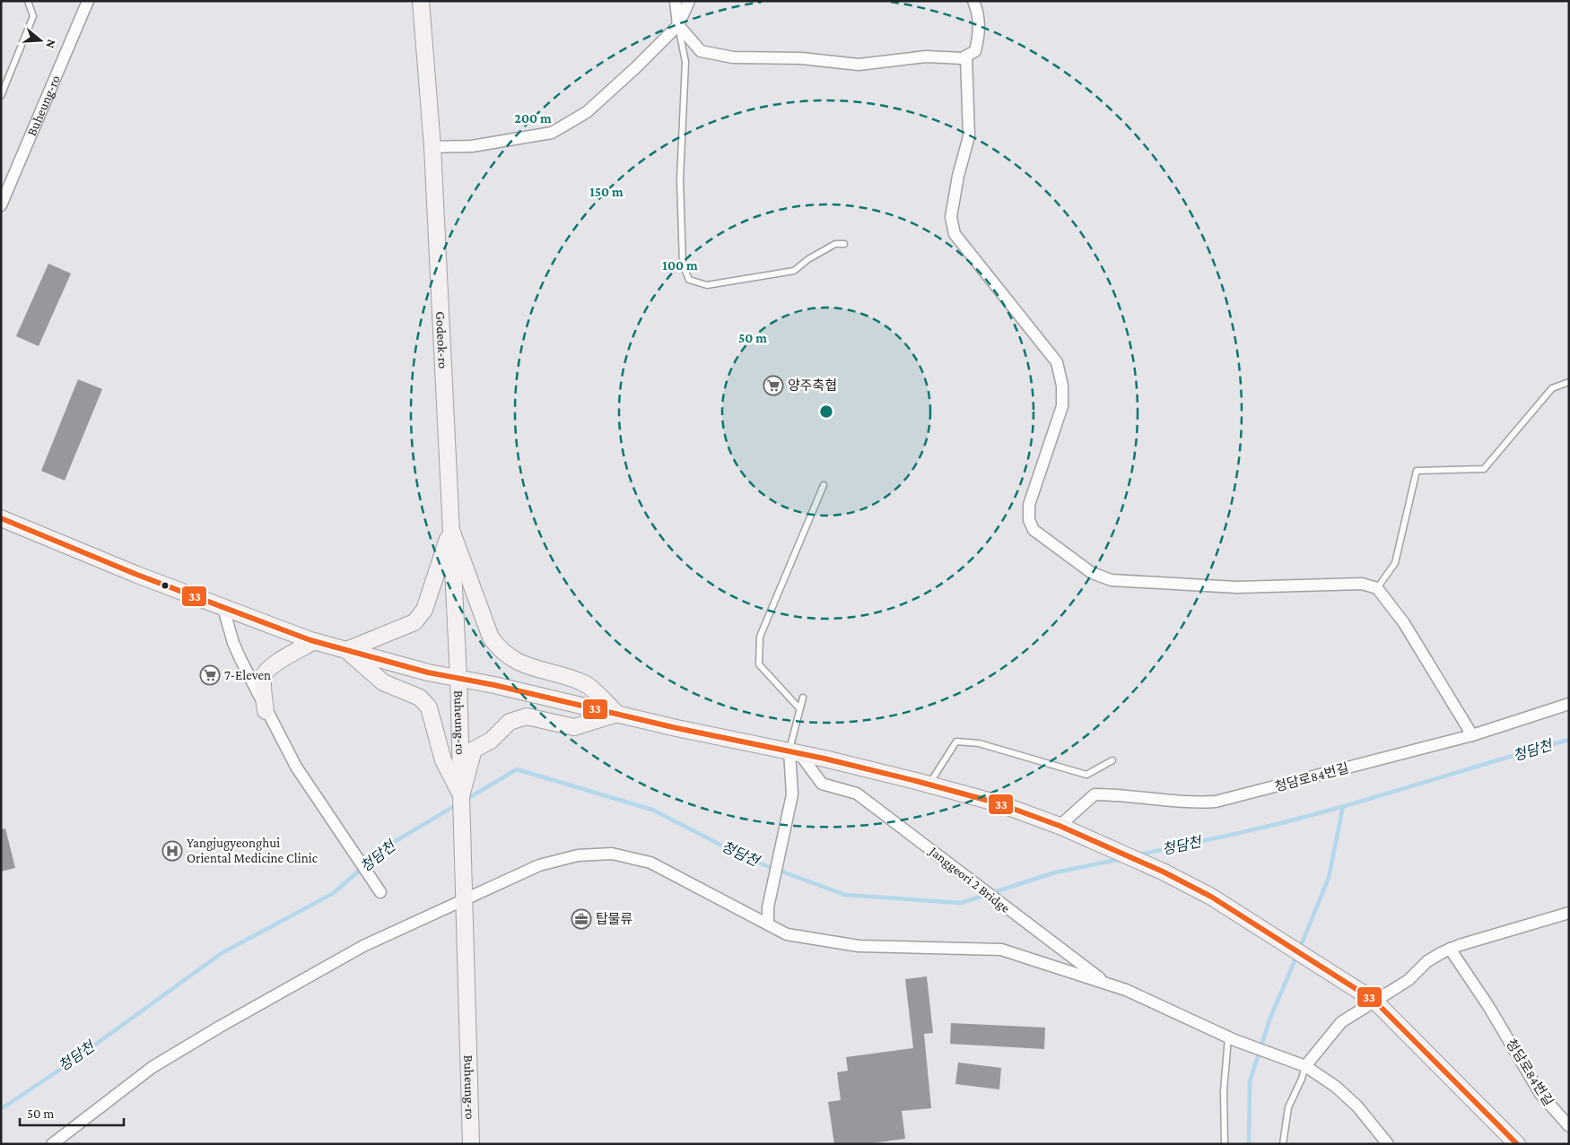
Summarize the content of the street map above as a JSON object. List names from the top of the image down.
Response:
{
  "streets": {
    "main road": ["Buheung-ro", "Godeok-ro"],
    "street": ["청담로84번길", "Janggeori 2 Bridge"]
  },
  "crossings": [
    ["Buheung-ro", "Godeok-ro"]
  ],
  "water": ["청담천"],
  "places": {
    "supermarket": ["양주축협", "7-Eleven"],
    "hospital": ["Yangjugyeonghui Oriental Medicine Clinic"],
    "office": ["탑물류"]
  },
  "lines": ["transit line 33"],
  "scale_bar": "50 m",
  "north": "right",
  "rings": [
    "200 m",
    "150 m",
    "100 m",
    "50 m"
  ]
}
